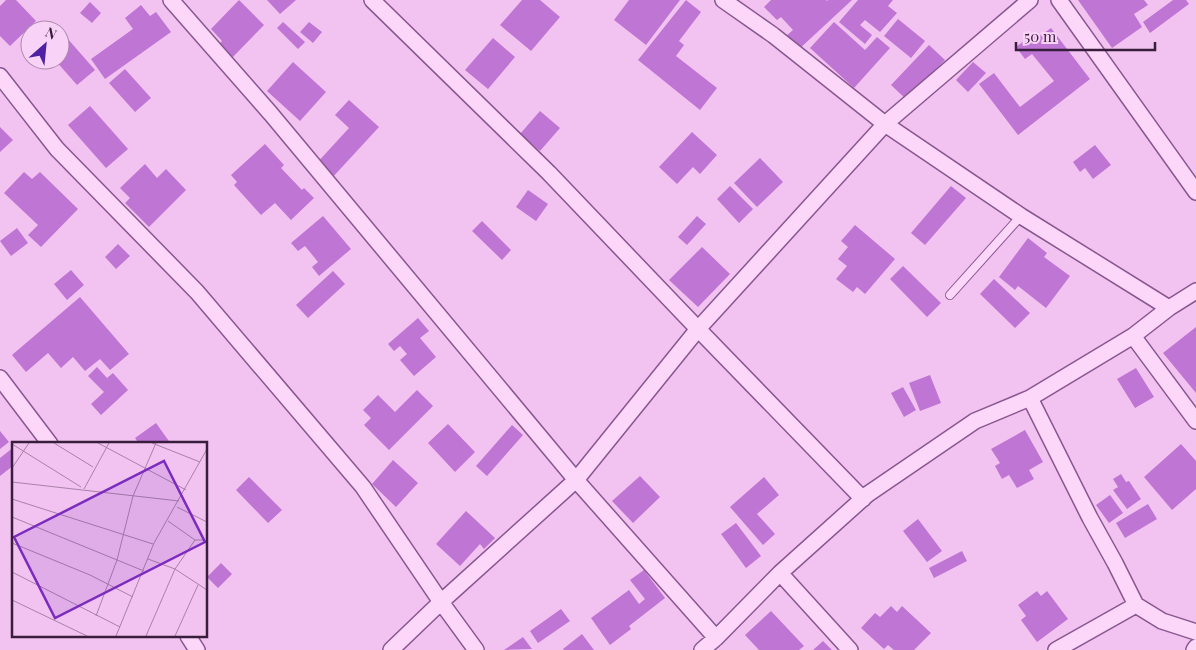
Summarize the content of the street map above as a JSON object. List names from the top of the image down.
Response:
{
  "scale_bar": "50 m",
  "north": "top right"
}
